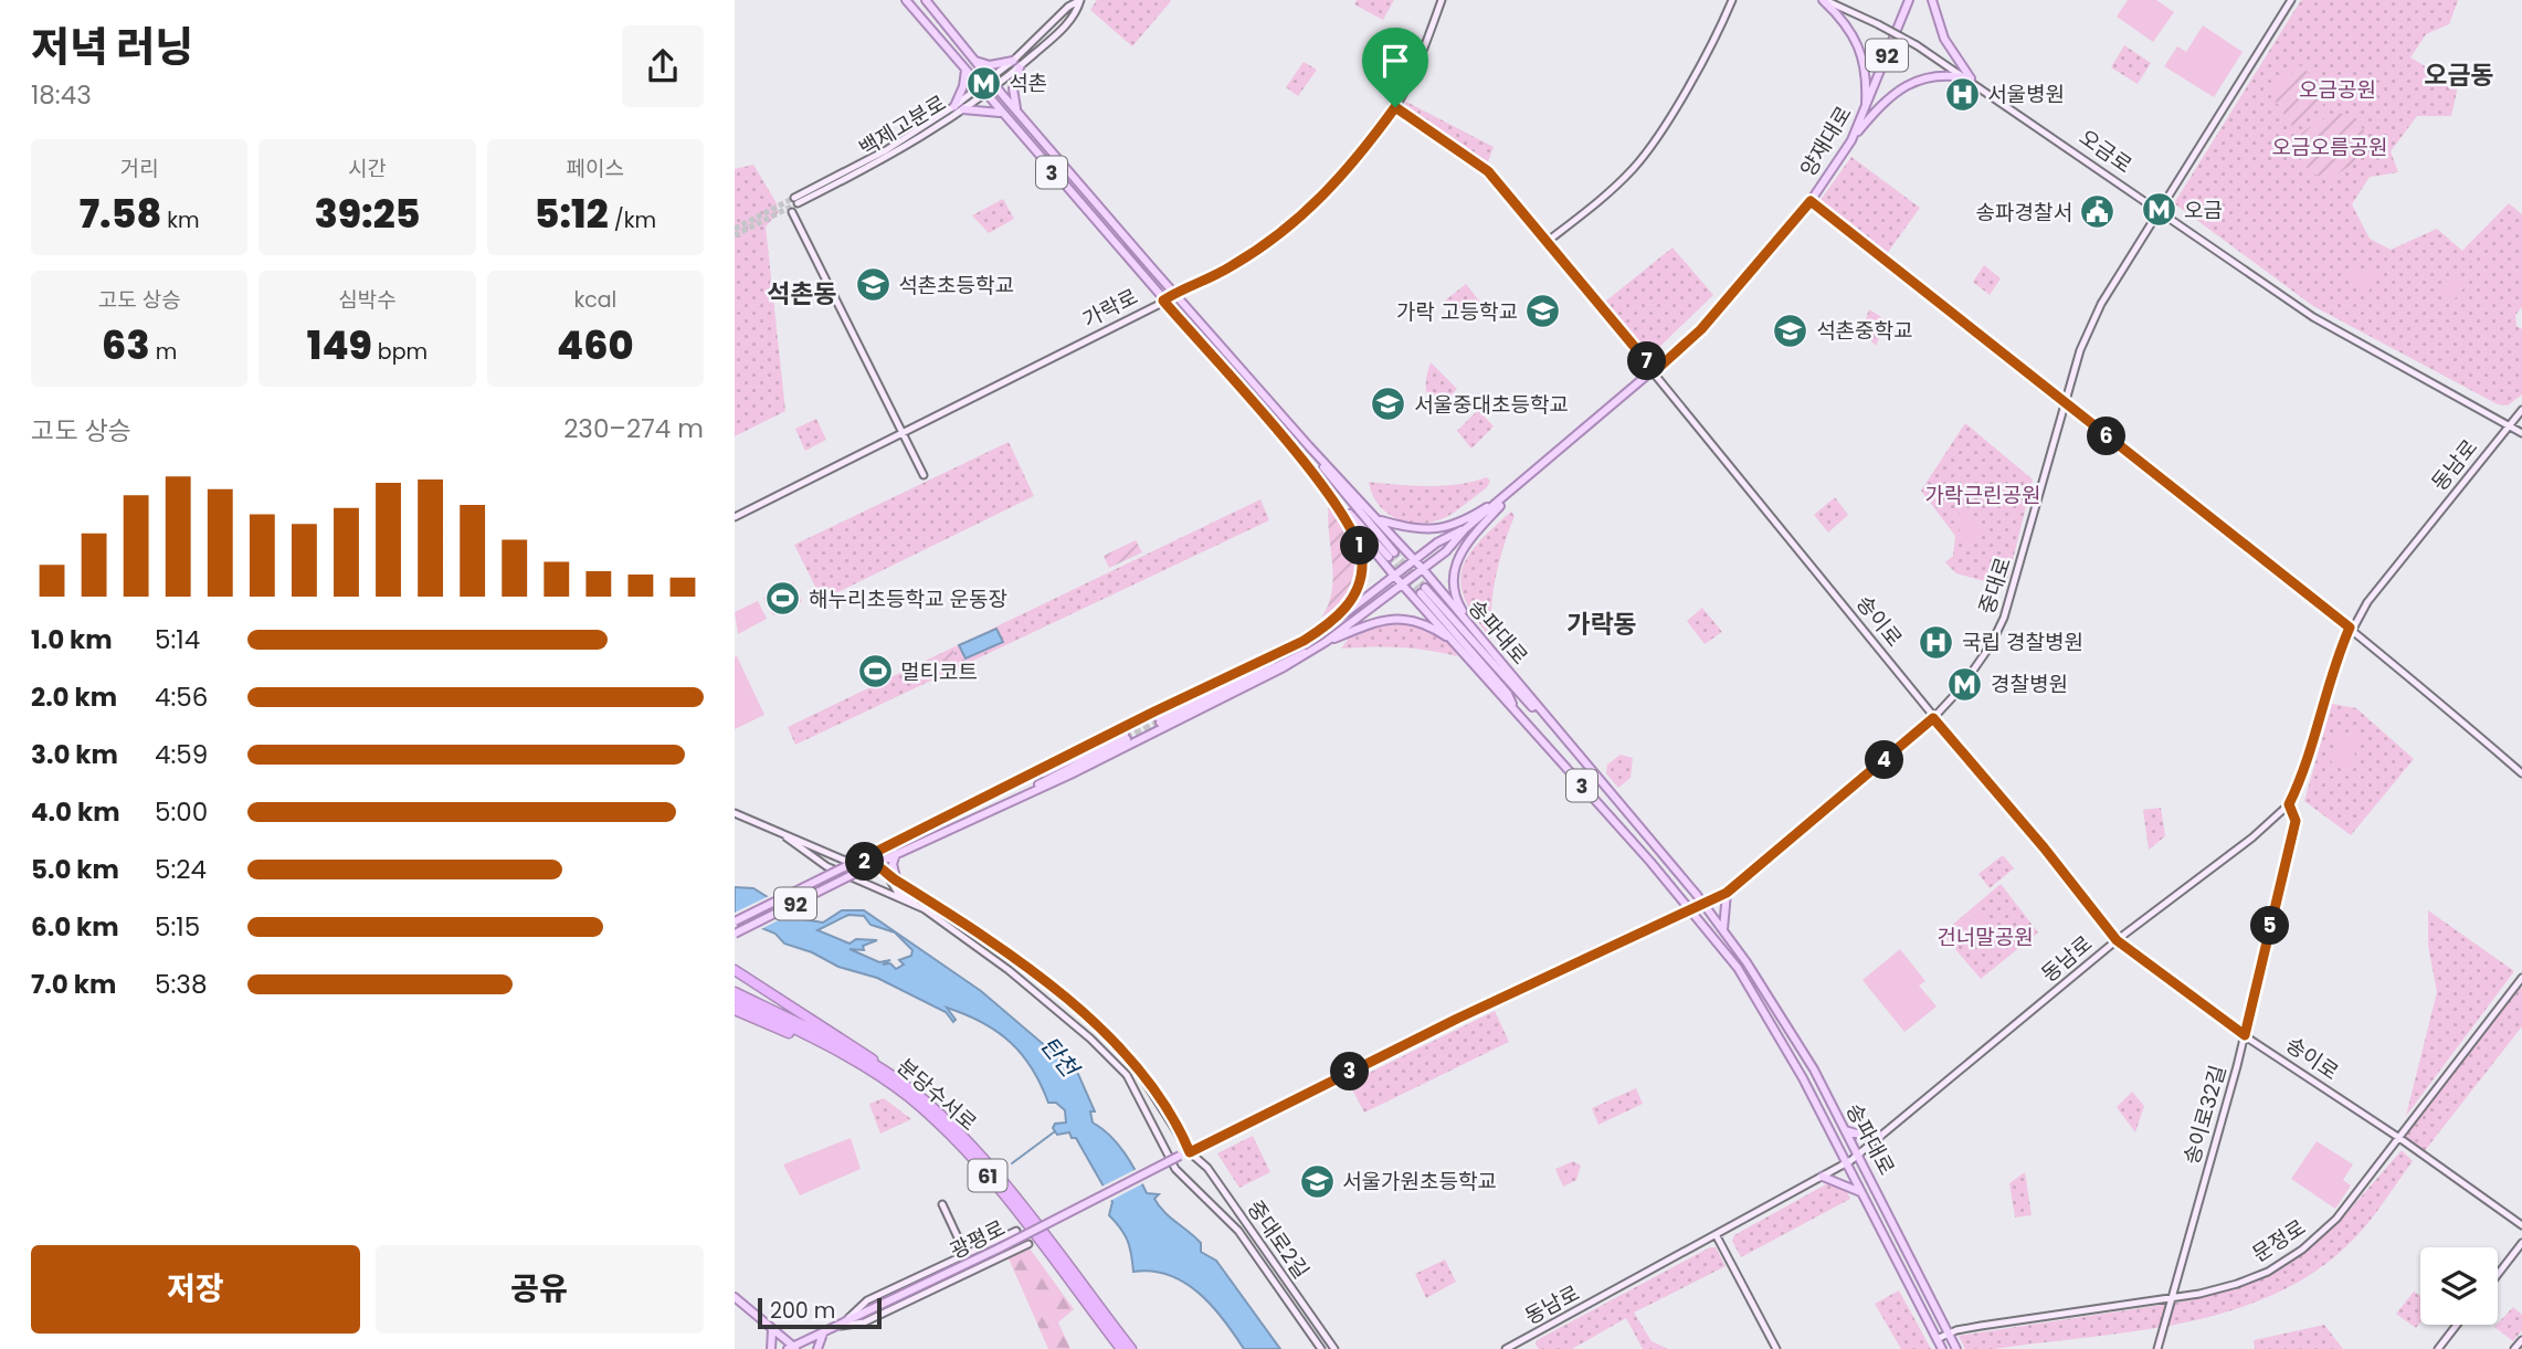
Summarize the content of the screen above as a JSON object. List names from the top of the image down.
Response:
{
  "streets": {
    "highway": ["분당수서로", "61"],
    "main road": [
      "92",
      "양재대로",
      "3",
      "중대로",
      "송파대로",
      "광평로"
    ],
    "street": [
      "백제고분로",
      "오금로",
      "가락로",
      "동남로",
      "송이로",
      "송이로32길",
      "중대로2길",
      "문정로"
    ]
  },
  "crossings": [
    ["백제고분로", "3"],
    ["백제고분로", "송파대로"],
    ["양재대로", "송이로"],
    ["양재대로", "송파대로"],
    ["오금로", "동남로"],
    ["오금로", "중대로"],
    ["3", "가락로"],
    ["3", "송파대로"],
    ["가락로", "송이로"],
    ["가락로", "송파대로"],
    ["동남로", "송이로"],
    ["동남로", "송파대로"],
    ["동남로", "송이로32길"],
    ["중대로", "송이로"],
    ["중대로", "송파대로"],
    ["중대로", "광평로"],
    ["중대로", "중대로2길"],
    ["송이로", "송이로32길"],
    ["송이로", "문정로"],
    ["송파대로", "문정로"],
    ["송이로32길", "문정로"]
  ],
  "districts": ["오금동", "석촌동", "가락동"],
  "water": ["탄천"],
  "parks": [
    "오금공원",
    "오금오름공원",
    "가락근린공원",
    "건너말공원"
  ],
  "places": {
    "metro station": ["석촌", "오금", "경찰병원"],
    "hospital": ["서울병원", "국립 경찰병원"],
    "public building": ["송파경찰서"],
    "school or university": [
      "석촌초등학교",
      "가락 고등학교",
      "석촌중학교",
      "서울중대초등학교",
      "서울가원초등학교"
    ],
    "sports": ["해누리초등학교 운동장", "멀티코트"]
  },
  "scale_bar": "200 m",
  "page": {
    "heading": ["저녁 러닝", "18:43"],
    "stats": [
      ["거리", "7.58 km"],
      ["시간", "39:25"],
      ["페이스", "5:12 /km"],
      ["고도 상승", "63 m"],
      ["심박수", "149 bpm"],
      ["kcal", "460"]
    ],
    "pins": [
      "7",
      "6",
      "1",
      "4",
      "2",
      "5",
      "3"
    ],
    "chart": ["고도 상승", "230–274 m"],
    "list": [
      {
        "name": "1.0 km",
        "note": "5:14"
      },
      {
        "name": "2.0 km",
        "note": "4:56"
      },
      {
        "name": "3.0 km",
        "note": "4:59"
      },
      {
        "name": "4.0 km",
        "note": "5:00"
      },
      {
        "name": "5.0 km",
        "note": "5:24"
      },
      {
        "name": "6.0 km",
        "note": "5:15"
      },
      {
        "name": "7.0 km",
        "note": "5:38"
      }
    ],
    "buttons": ["저장", "공유"],
    "scale": "200 m"
  }
}
